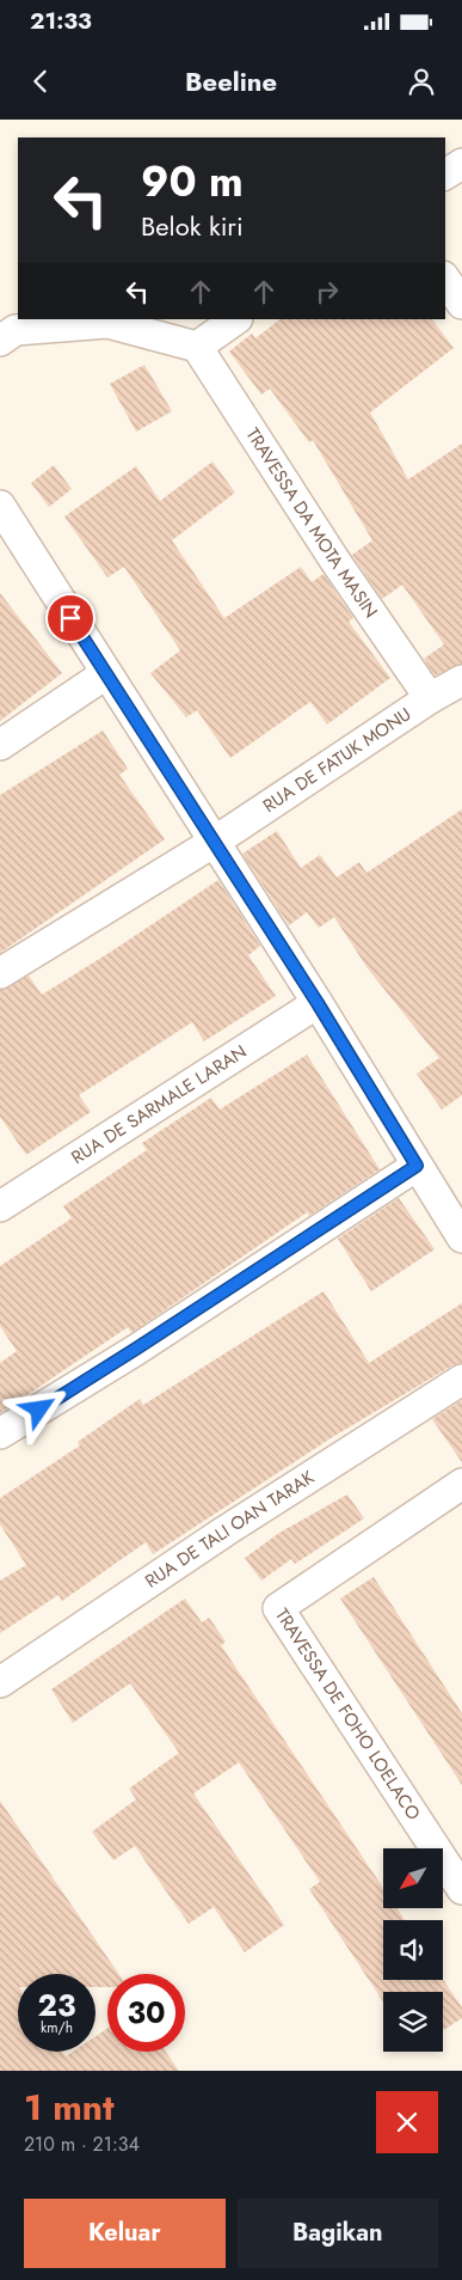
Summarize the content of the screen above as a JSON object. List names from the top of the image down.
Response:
{
  "streets": {
    "street": [
      "TRAVESSA DA MOTA MASIN",
      "RUA DE FATUK MONU",
      "RUA DE SARMALE LARAN",
      "RUA DE TALI OAN TARAK",
      "TRAVESSA DE FOHO LOELACO"
    ]
  },
  "crossings": [
    ["TRAVESSA DA MOTA MASIN", "RUA DE FATUK MONU"]
  ],
  "north": "bottom left",
  "page": {
    "status": "21:33",
    "header": "Beeline",
    "turn": ["90 m", "Belok kiri"],
    "speed": "23 km/h",
    "limit": "30",
    "heading": ["1 mnt", "210 m · 21:34"],
    "buttons": ["Keluar", "Bagikan"]
  }
}
